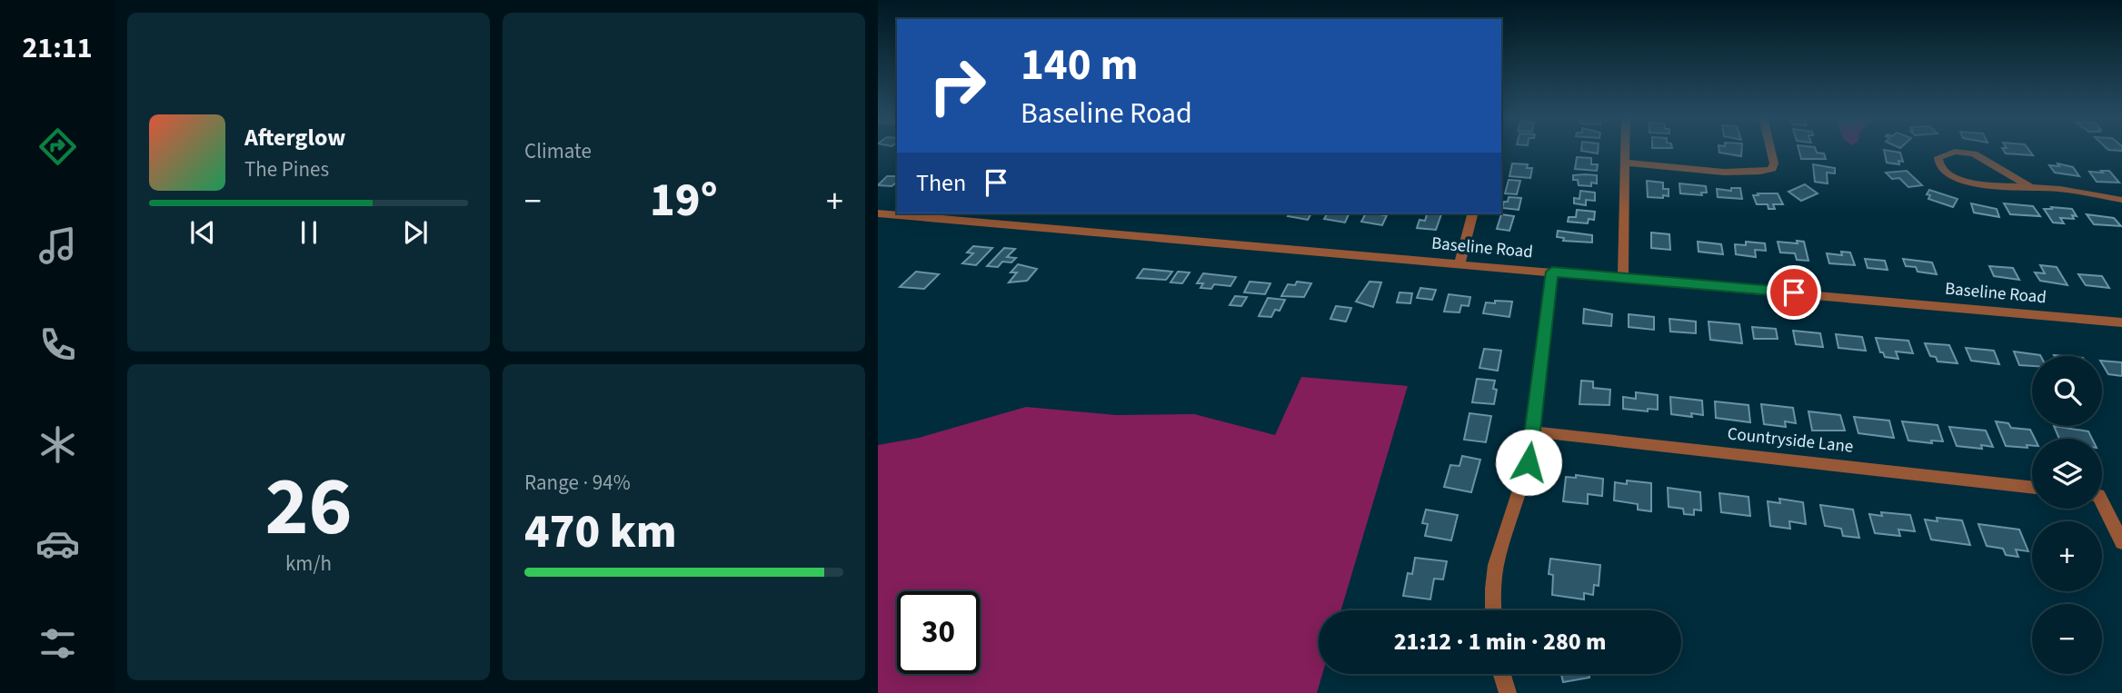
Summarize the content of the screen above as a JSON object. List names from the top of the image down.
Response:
{
  "streets": {
    "street": ["Baseline Road", "Countryside Lane"]
  },
  "page": {
    "tabs": "21:11",
    "tile": [
      "Climate",
      ["26", "km/h"],
      ["Range · 94%", "470 km"]
    ],
    "turn": ["140 m", "Baseline Road"],
    "song": ["Afterglow", "The Pines"],
    "then": "Then",
    "heat": ["−", "19°", "+"],
    "map_buttons": ["+", "−"],
    "limit": "30",
    "trip": "21:12 · 1 min · 280 m"
  }
}
